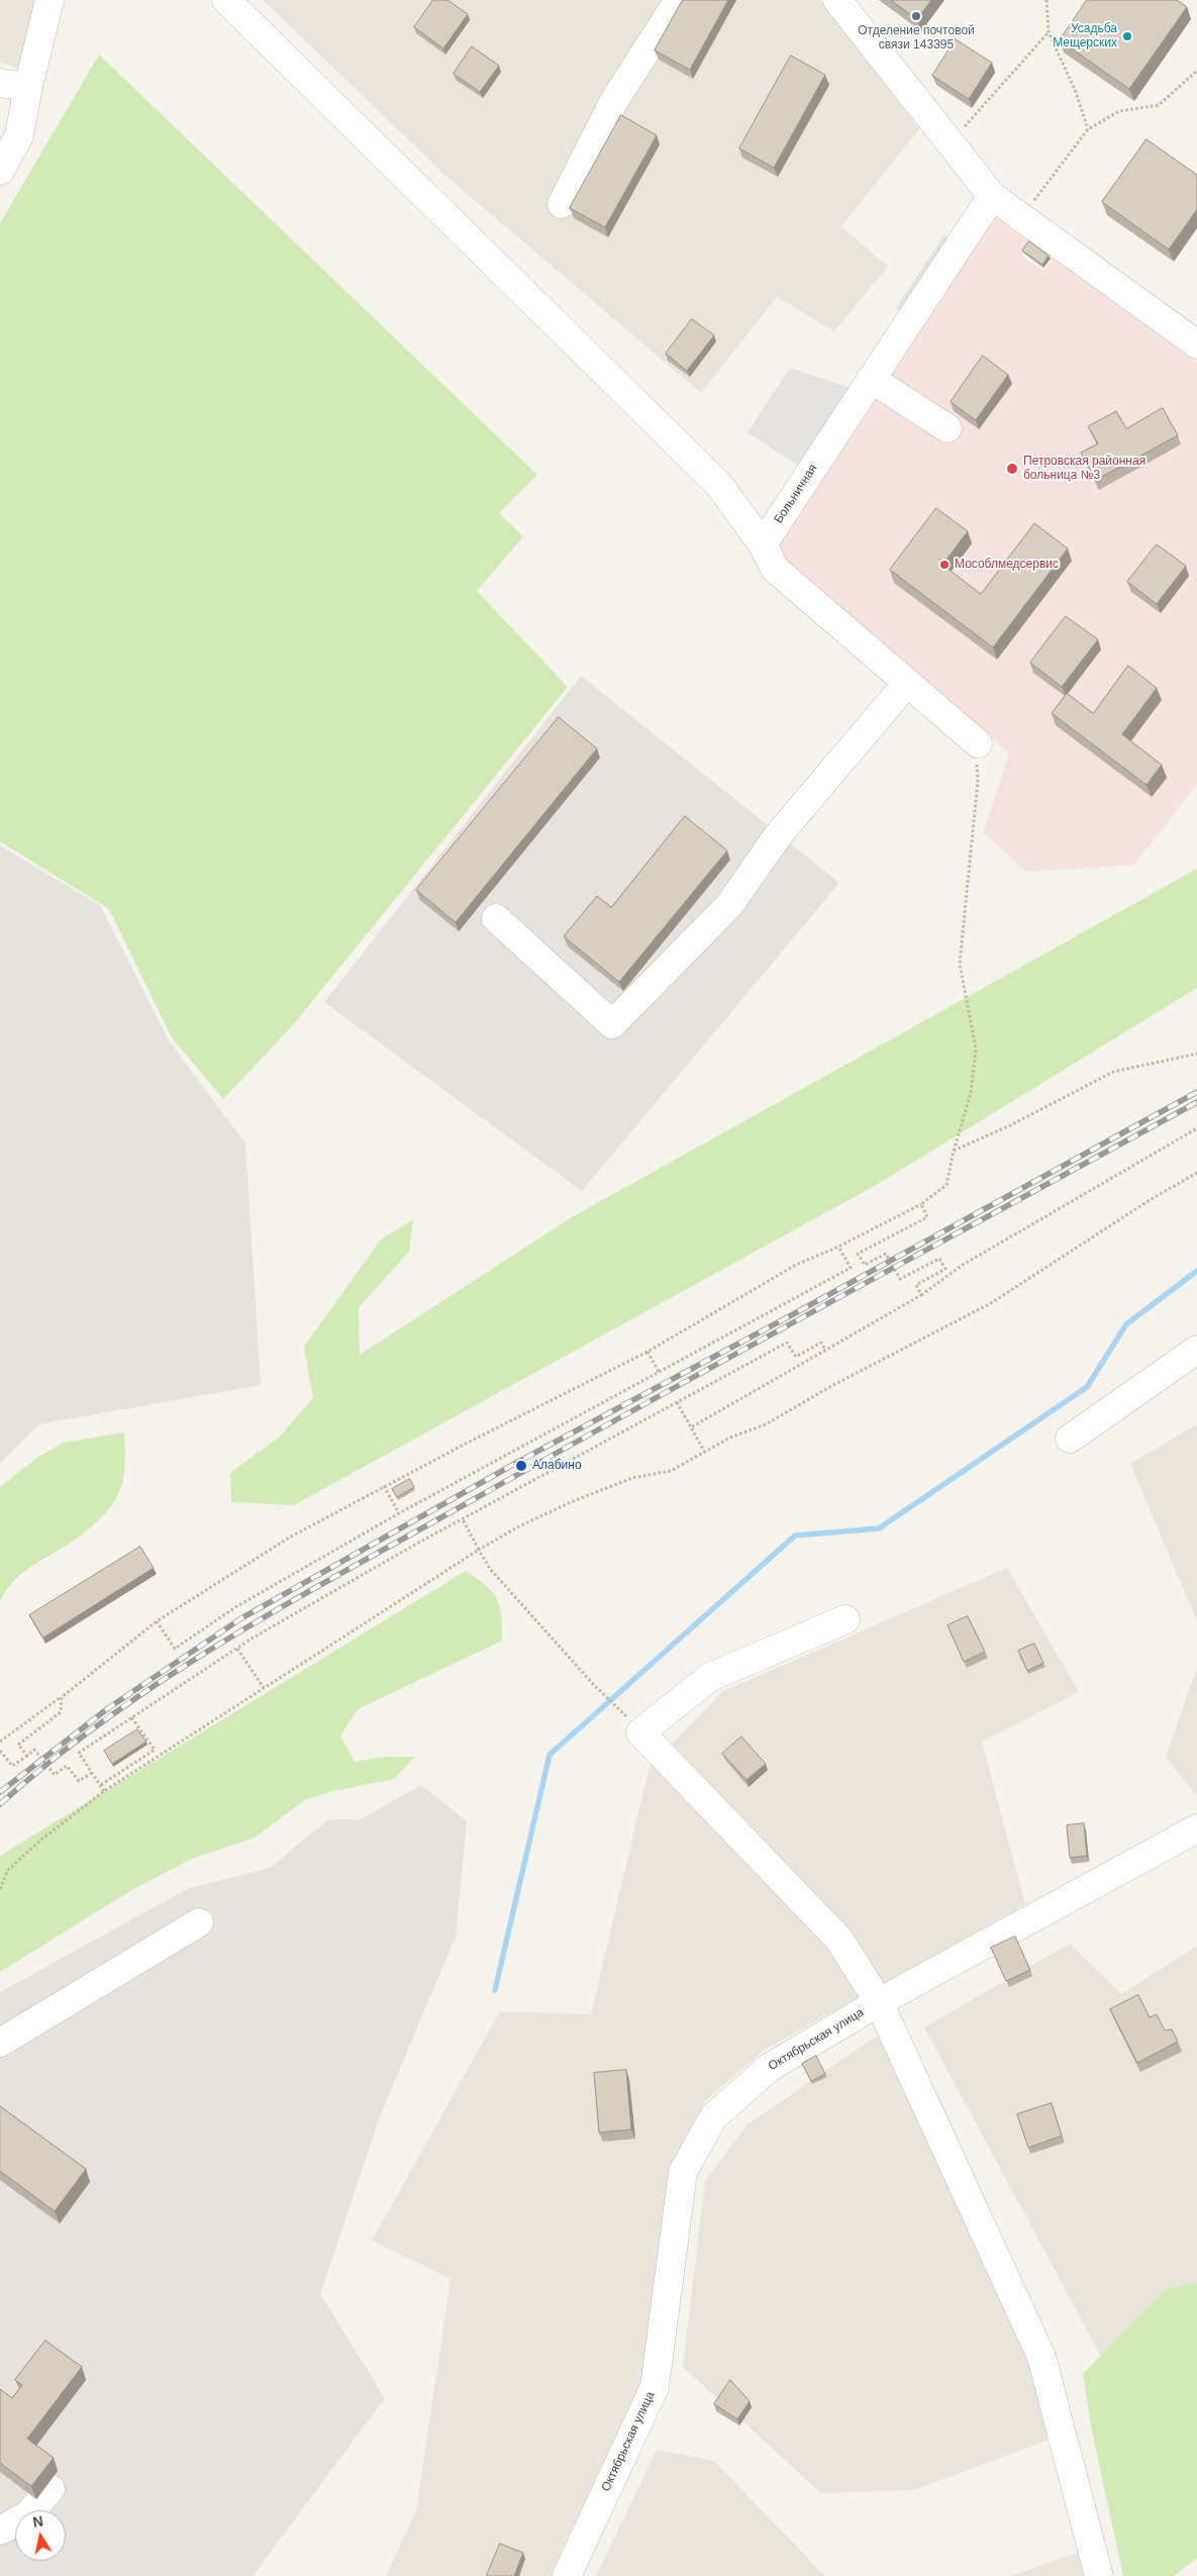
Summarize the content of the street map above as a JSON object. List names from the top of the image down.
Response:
{
  "streets": {
    "street": ["Больничная", "Октябрьская улица"]
  },
  "places": [
    "Отделение почтовой связи 143395",
    "Усадьба Мещерских",
    "Петровская районная больница №3",
    "Мособлмедсервис",
    "Алабино"
  ],
  "north": "top"
}
